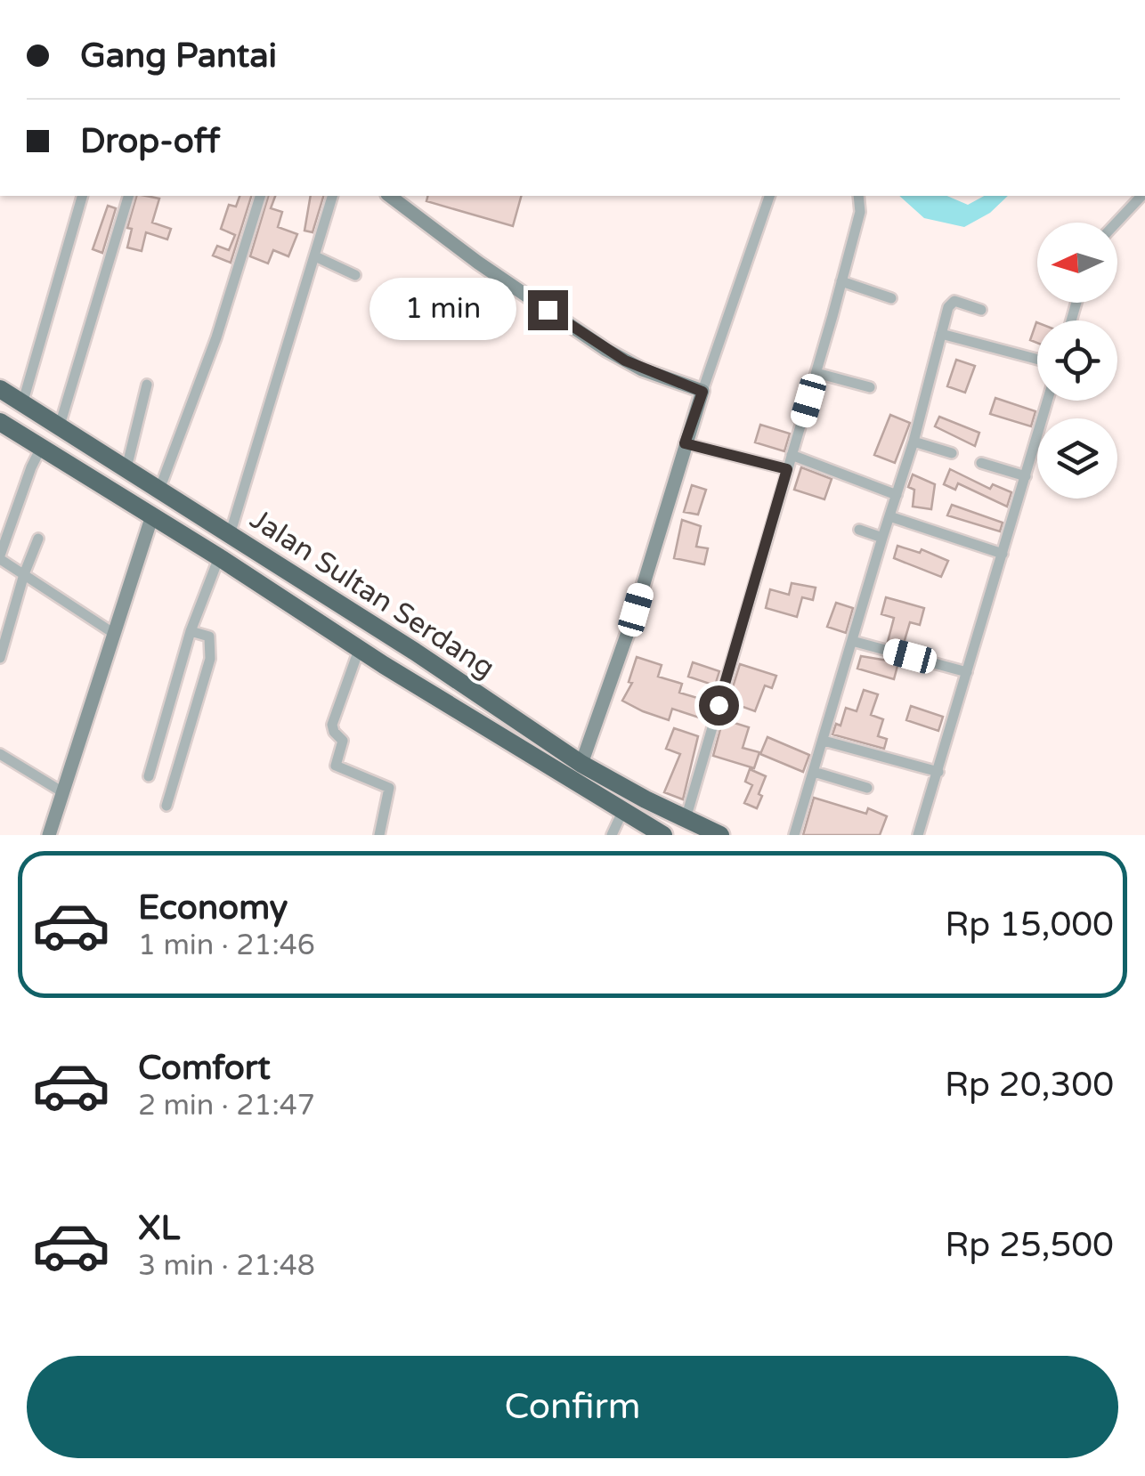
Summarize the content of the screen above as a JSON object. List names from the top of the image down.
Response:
{
  "streets": {
    "highway": ["Jalan Sultan Serdang"]
  },
  "north": "left",
  "page": {
    "banner": ["Gang Pantai", "Drop-off"],
    "bubble": "1 min",
    "list": [
      {
        "name": "Economy",
        "note": "1 min · 21:46",
        "value": "Rp 15,000"
      },
      {
        "name": "Comfort",
        "note": "2 min · 21:47",
        "value": "Rp 20,300"
      },
      {
        "name": "XL",
        "note": "3 min · 21:48",
        "value": "Rp 25,500"
      }
    ],
    "buttons": "Confirm"
  }
}
